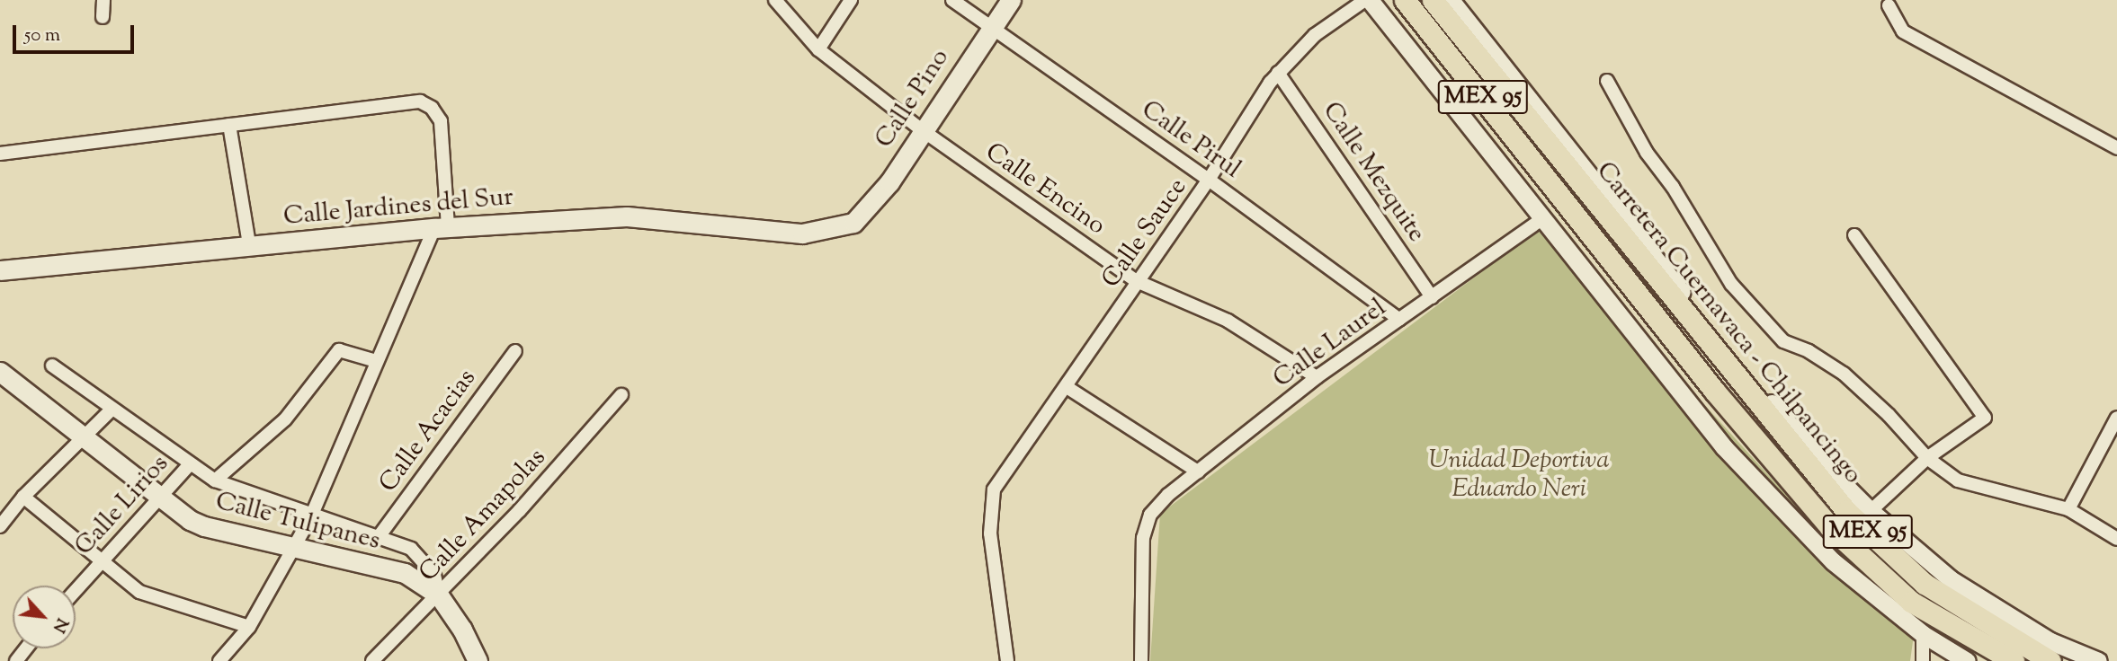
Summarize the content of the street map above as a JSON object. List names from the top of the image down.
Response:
{
  "streets": {
    "main road": [
      "MEX 95",
      "Calle Pino",
      "Calle Jardines del Sur",
      "Carretera Cuernavaca - Chilpancingo",
      "Calle Tulipanes"
    ],
    "street": [
      "Calle Pirul",
      "Calle Mezquite",
      "Calle Encino",
      "Calle Sauce",
      "Calle Laurel",
      "Calle Acacias",
      "Calle Lirios",
      "Calle Amapolas"
    ]
  },
  "crossings": [
    ["Calle Pino", "Calle Pirul"],
    ["Calle Pino", "Calle Encino"],
    ["Calle Pino", "Calle Jardines del Sur"],
    ["Calle Pirul", "Calle Sauce"],
    ["Calle Pirul", "Calle Laurel"],
    ["Calle Mezquite", "Calle Sauce"],
    ["Calle Mezquite", "Calle Laurel"],
    ["Calle Encino", "Calle Sauce"],
    ["Calle Encino", "Calle Laurel"],
    ["Calle Lirios", "Calle Tulipanes"],
    ["Calle Amapolas", "Calle Tulipanes"]
  ],
  "parks": ["Unidad Deportiva Eduardo Neri"],
  "scale_bar": "50 m",
  "north": "bottom right"
}
